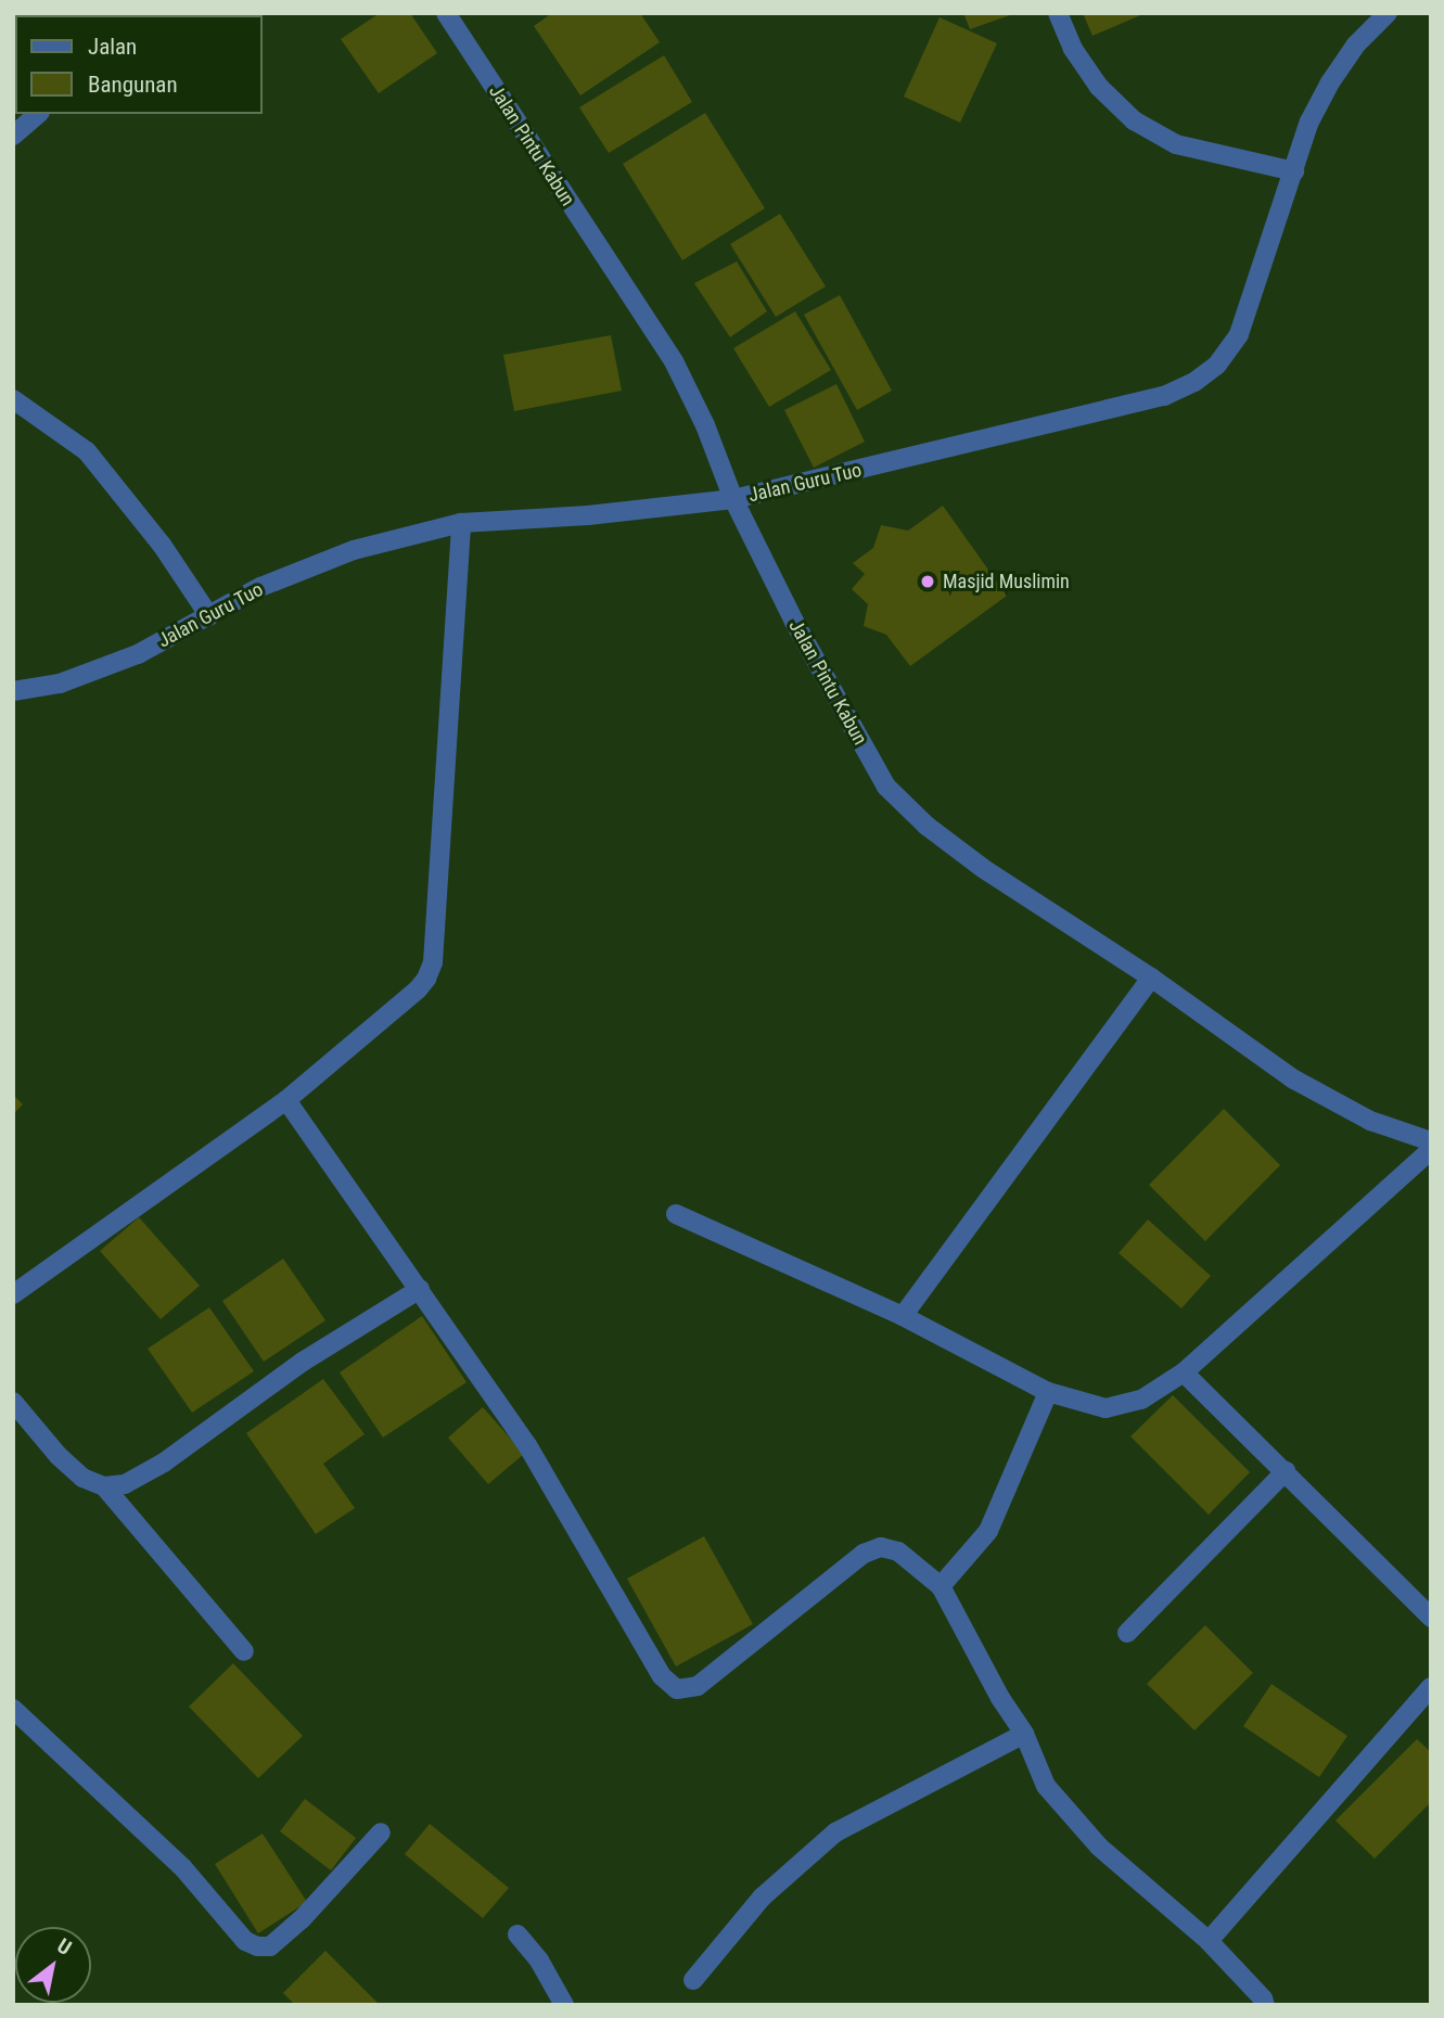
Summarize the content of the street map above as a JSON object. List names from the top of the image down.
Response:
{
  "streets": {
    "street": ["Jalan Pintu Kabun", "Jalan Guru Tuo"]
  },
  "crossings": [
    ["Jalan Pintu Kabun", "Jalan Guru Tuo"]
  ],
  "places": ["Masjid Muslimin"],
  "legend": ["Jalan", "Bangunan"],
  "north": "top right"
}
